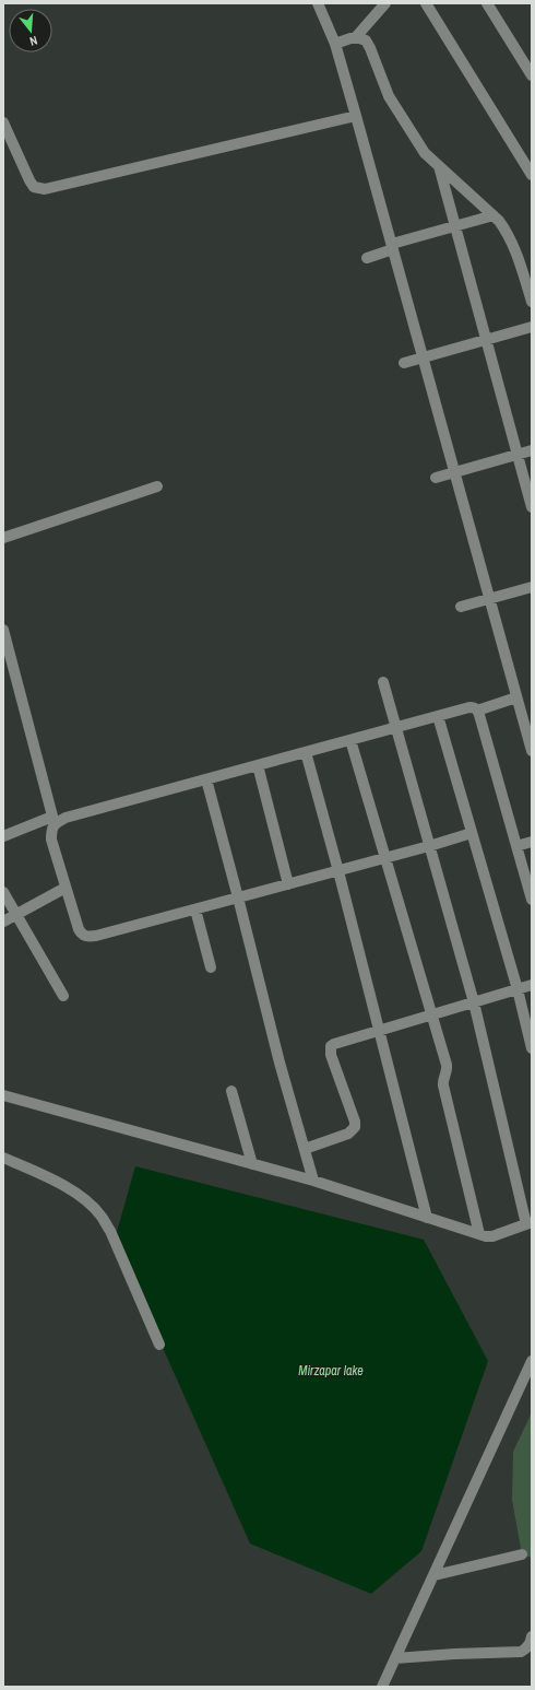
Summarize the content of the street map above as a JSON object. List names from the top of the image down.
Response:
{
  "water": ["Mirzapar lake"],
  "north": "bottom"
}
